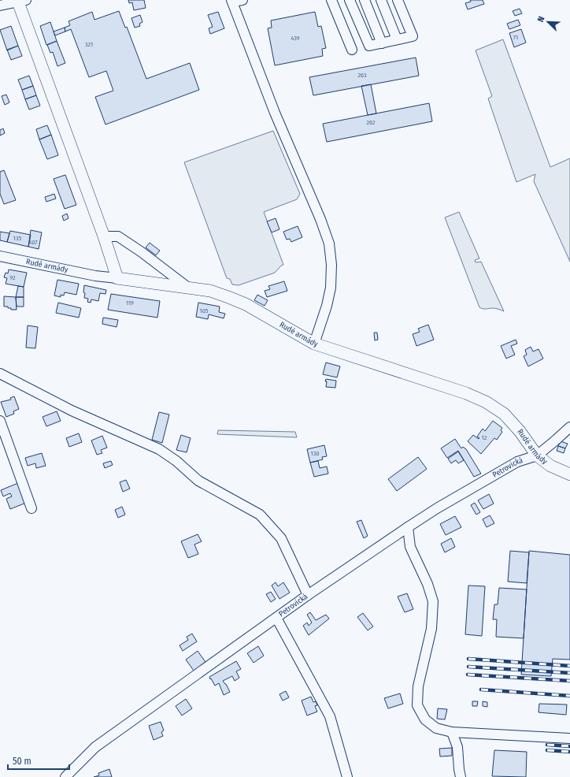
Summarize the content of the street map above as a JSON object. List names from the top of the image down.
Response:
{
  "streets": {
    "main road": ["Rudé armády"],
    "street": ["Petrovická"]
  },
  "crossings": [
    ["Rudé armády", "Petrovická"]
  ],
  "house_numbers": [
    "71",
    "439",
    "321",
    "263",
    "262",
    "135",
    "307",
    "92",
    "119",
    "105",
    "12",
    "130"
  ],
  "scale_bar": "50 m",
  "north": "top left"
}
